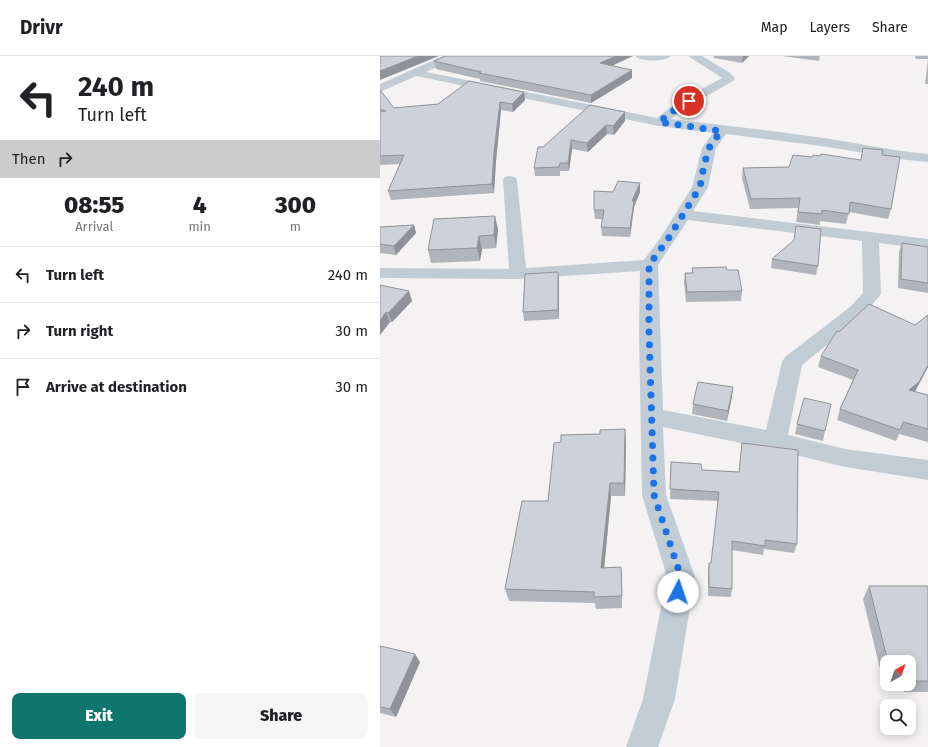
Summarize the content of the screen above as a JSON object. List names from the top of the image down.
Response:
{
  "north": "top right",
  "page": {
    "header": "Drivr",
    "nav": ["Map", "Layers", "Share"],
    "turn": ["240 m", "Turn left"],
    "then": "Then",
    "eta": [
      "08:55",
      "Arrival",
      "4",
      "min",
      "300",
      "m"
    ],
    "list": [
      {
        "name": "Turn left",
        "value": "240 m"
      },
      {
        "name": "Turn right",
        "value": "30 m"
      },
      {
        "name": "Arrive at destination",
        "value": "30 m"
      }
    ],
    "buttons": ["Exit", "Share"]
  }
}
